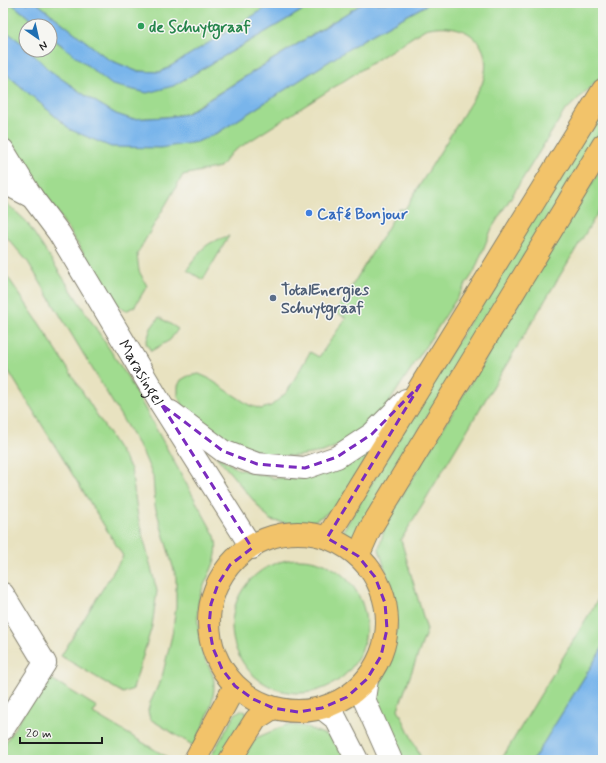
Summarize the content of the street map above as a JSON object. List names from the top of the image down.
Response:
{
  "streets": {
    "street": ["Marasingel"]
  },
  "places": ["de Schuytgraaf", "Café Bonjour", "TotalEnergies Schuytgraaf"],
  "scale_bar": "20 m",
  "north": "bottom right"
}
